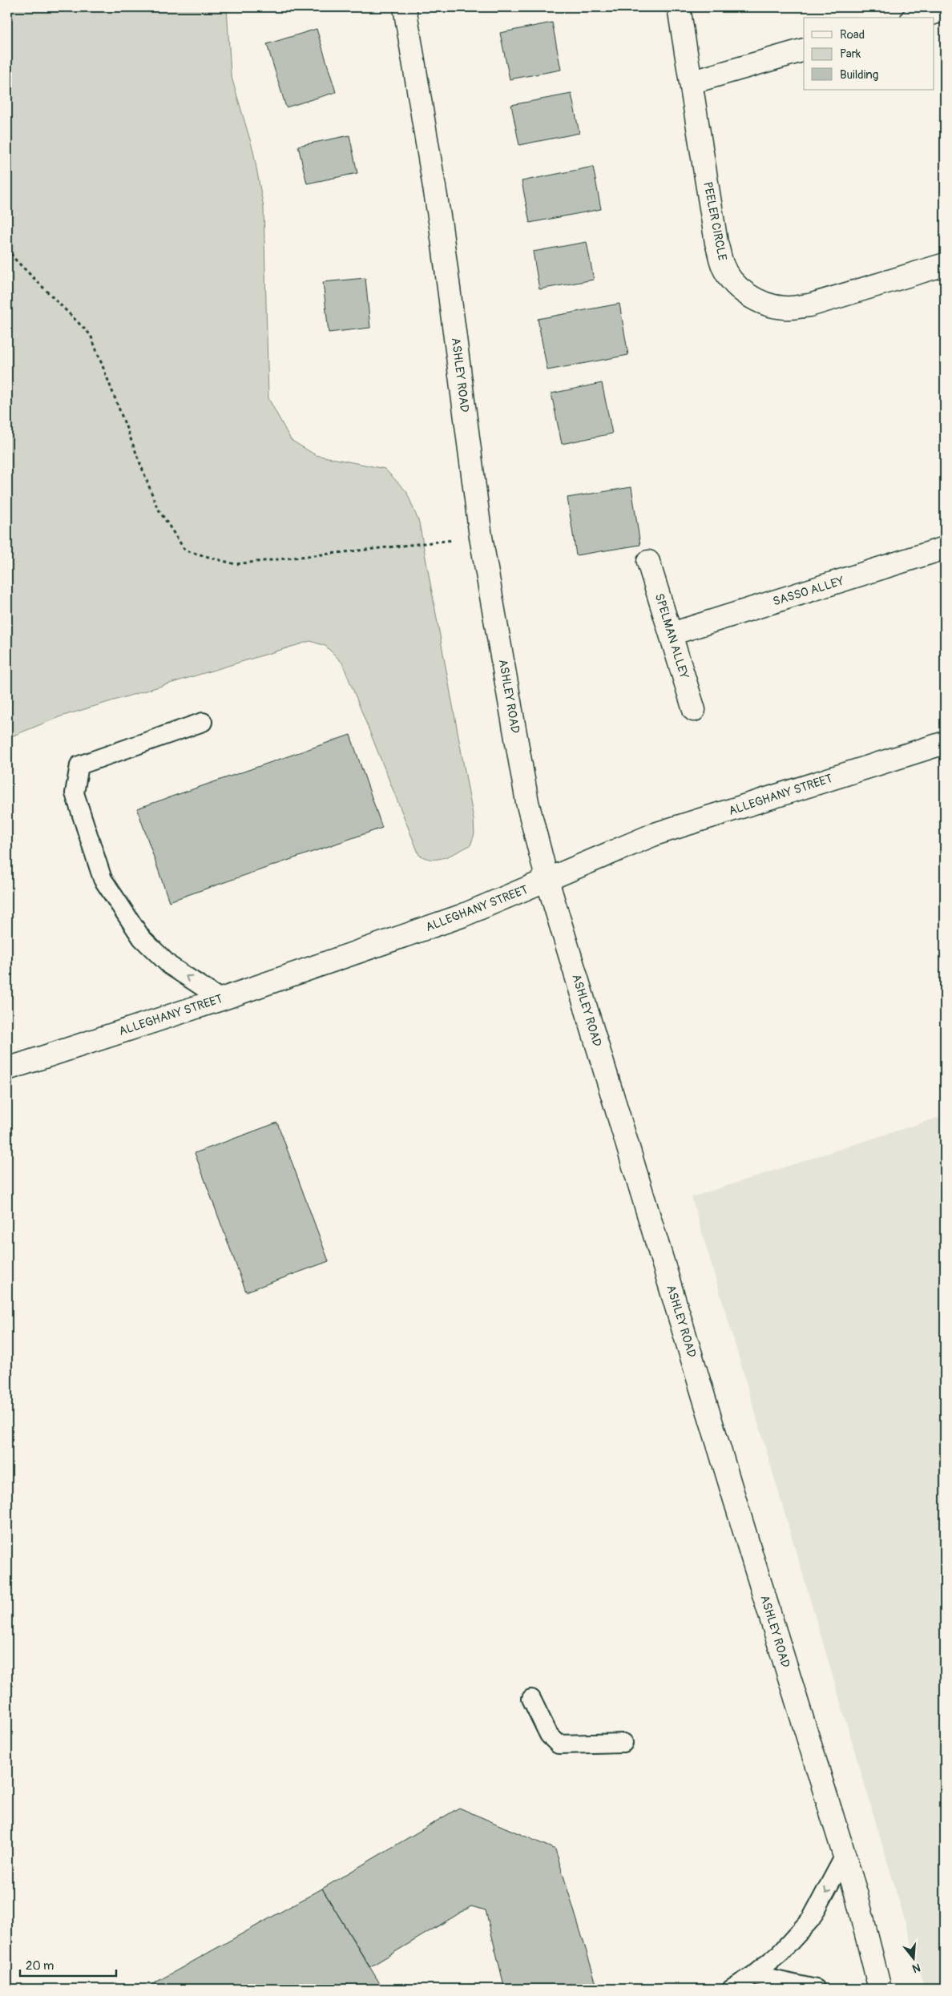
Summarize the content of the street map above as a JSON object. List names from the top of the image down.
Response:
{
  "streets": {
    "street": [
      "PEELER CIRCLE",
      "ASHLEY ROAD",
      "SASSO ALLEY",
      "SPELMAN ALLEY",
      "ALLEGHANY STREET"
    ]
  },
  "crossings": [
    ["ASHLEY ROAD", "ALLEGHANY STREET"],
    ["SASSO ALLEY", "SPELMAN ALLEY"]
  ],
  "legend": ["Road", "Park", "Building"],
  "scale_bar": "20 m",
  "north": "bottom"
}
